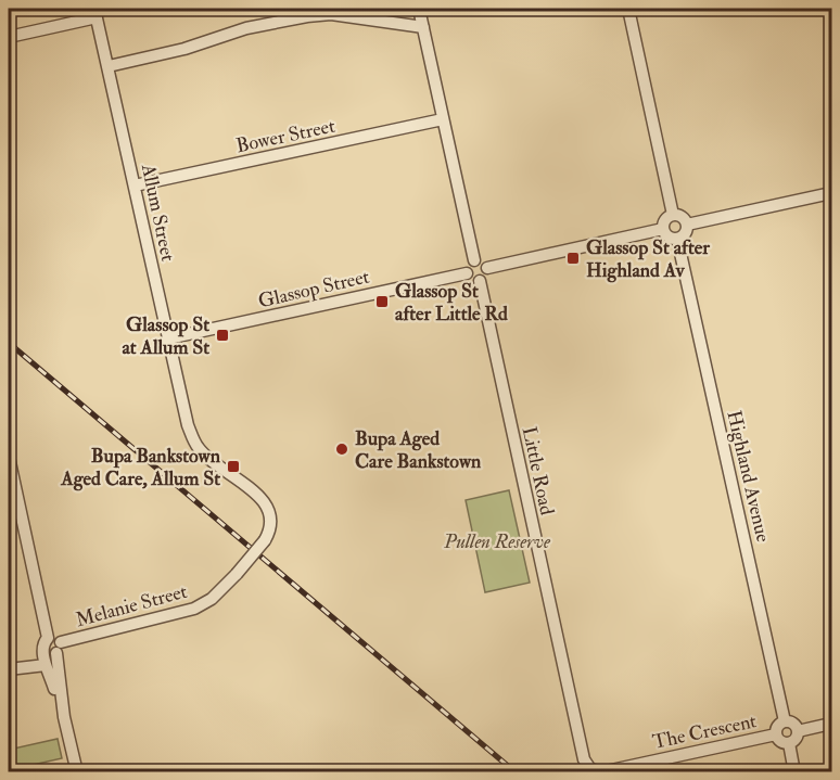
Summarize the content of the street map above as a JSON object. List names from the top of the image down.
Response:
{
  "streets": {
    "street": [
      "Bower Street",
      "Allum Street",
      "Glassop Street",
      "Little Road",
      "Highland Avenue",
      "Melanie Street",
      "The Crescent"
    ]
  },
  "crossings": [
    ["Bower Street", "Allum Street"],
    ["Allum Street", "Glassop Street"],
    ["Allum Street", "Melanie Street"],
    ["Glassop Street", "Little Road"],
    ["Little Road", "The Crescent"],
    ["Highland Avenue", "The Crescent"]
  ],
  "parks": ["Pullen Reserve"],
  "places": {
    "transit": [
      "Glassop St after Highland Av",
      "Glassop St after Little Rd",
      "Glassop St at Allum St",
      "Bupa Bankstown Aged Care, Allum St"
    ],
    "other": ["Bupa Aged Care Bankstown"]
  }
}
